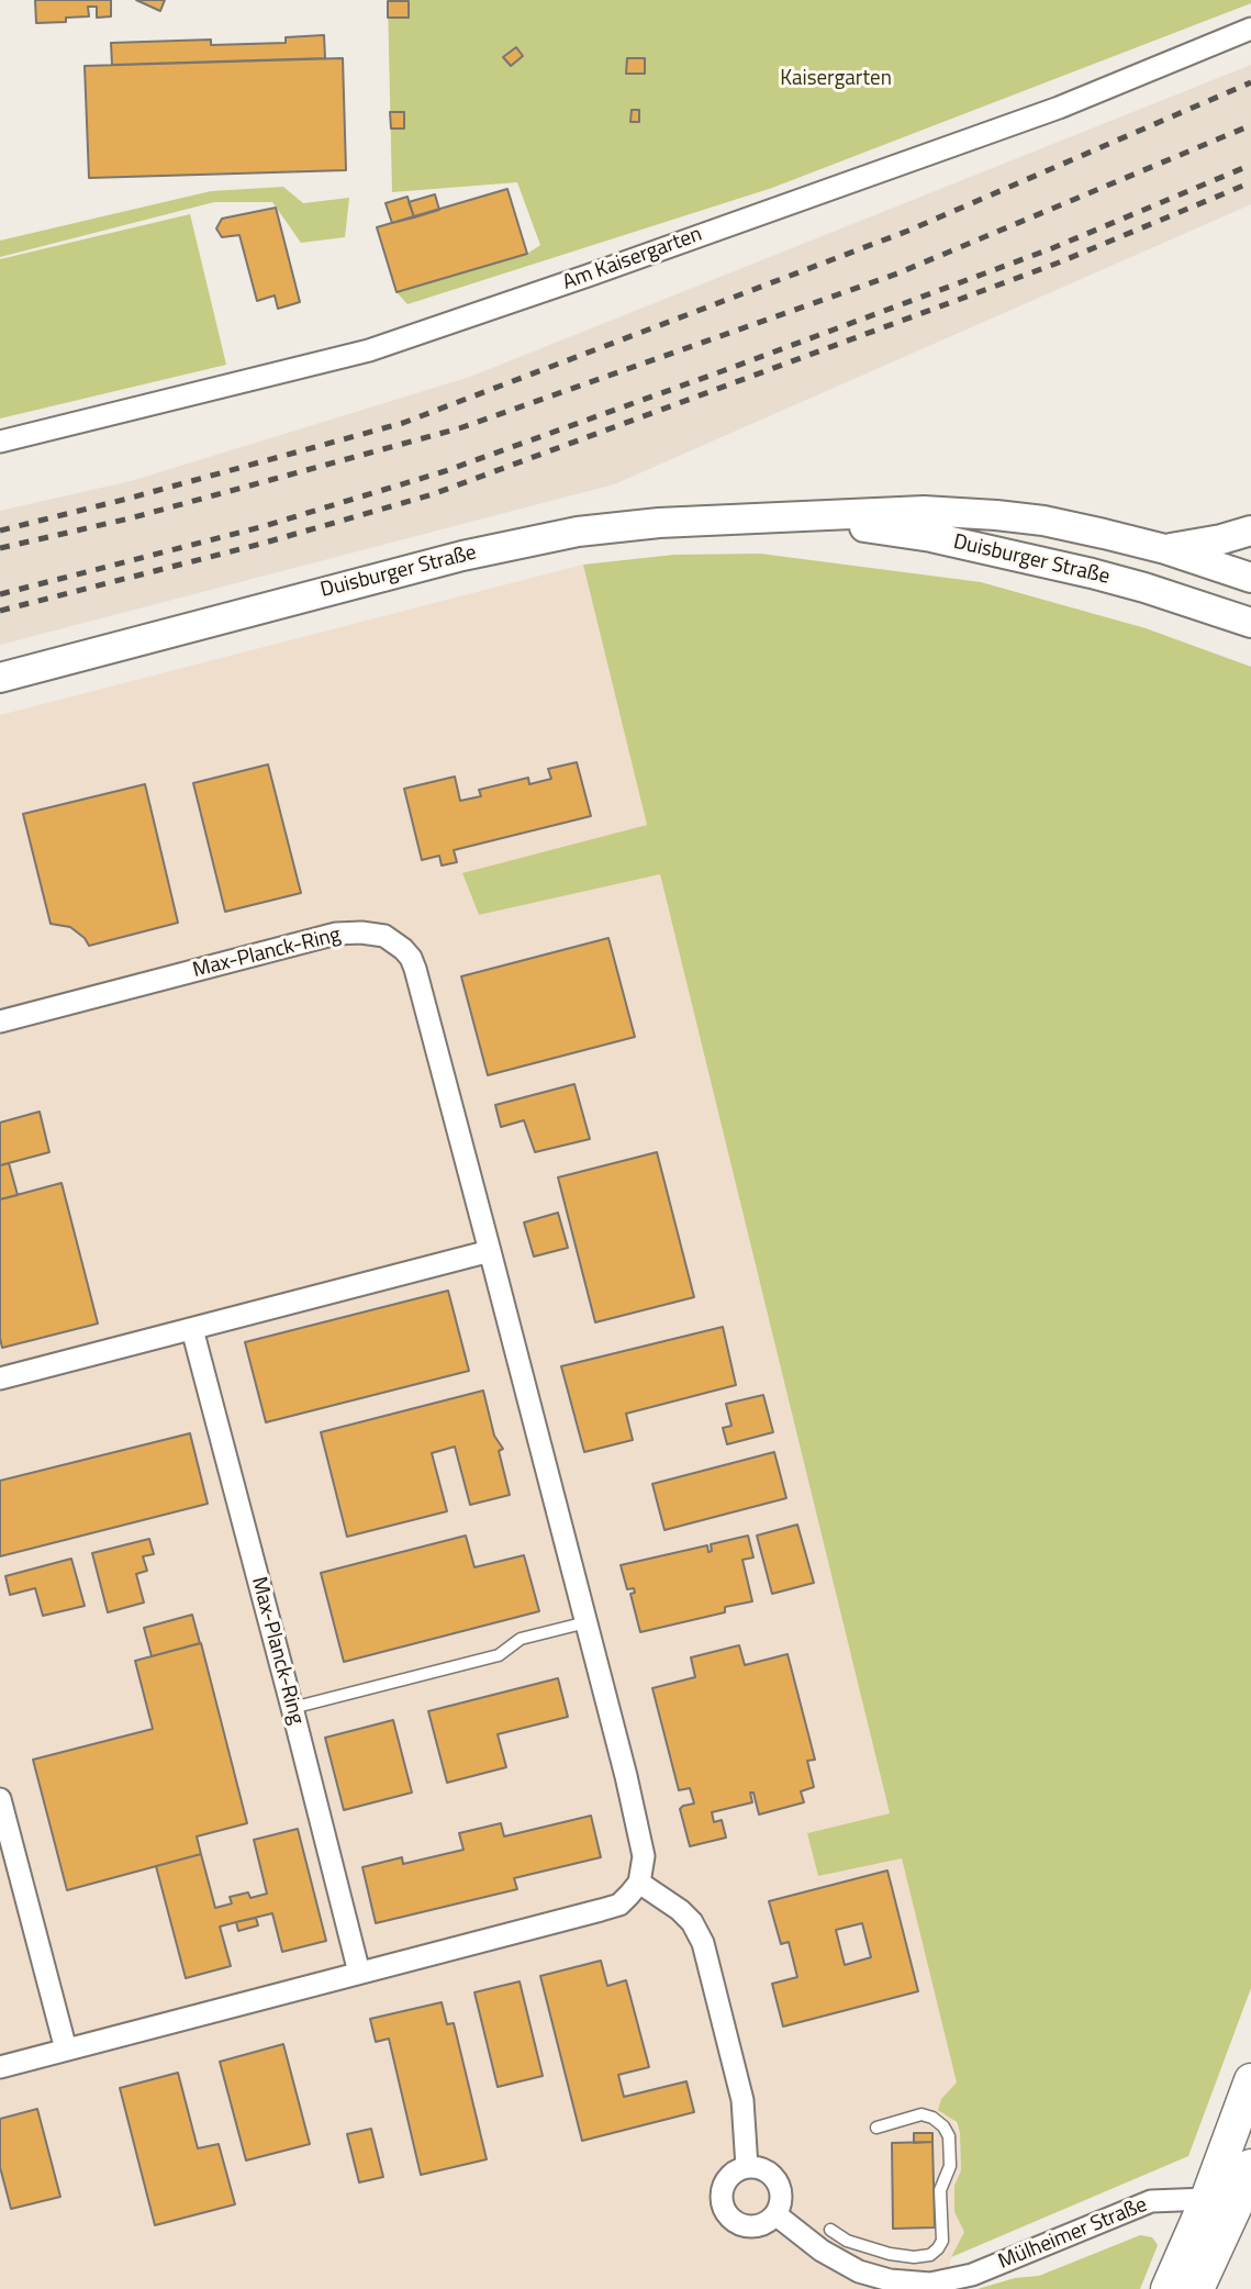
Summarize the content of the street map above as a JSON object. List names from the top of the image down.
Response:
{
  "streets": {
    "main road": ["Duisburger Straße"],
    "street": ["Am Kaisergarten", "Max-Planck-Ring", "Mülheimer Straße"]
  },
  "parks": ["Kaisergarten"]
}
